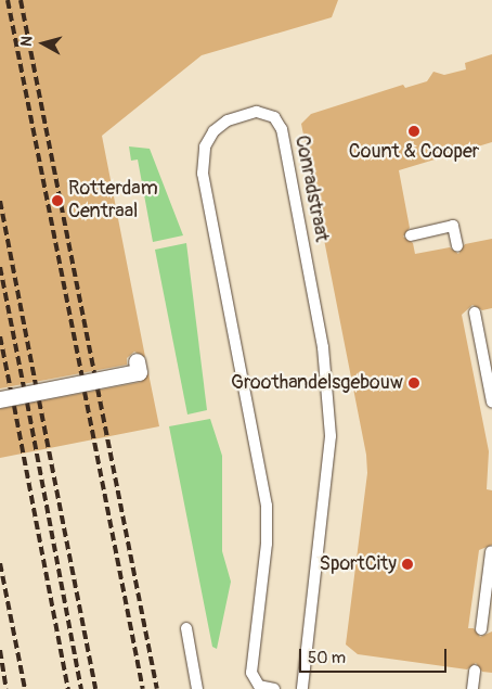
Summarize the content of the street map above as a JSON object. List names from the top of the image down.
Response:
{
  "streets": {
    "lane": ["Conradstraat"]
  },
  "places": [
    "Count & Cooper",
    "Rotterdam Centraal",
    "Groothandelsgebouw",
    "SportCity"
  ],
  "scale_bar": "50 m",
  "north": "left"
}
